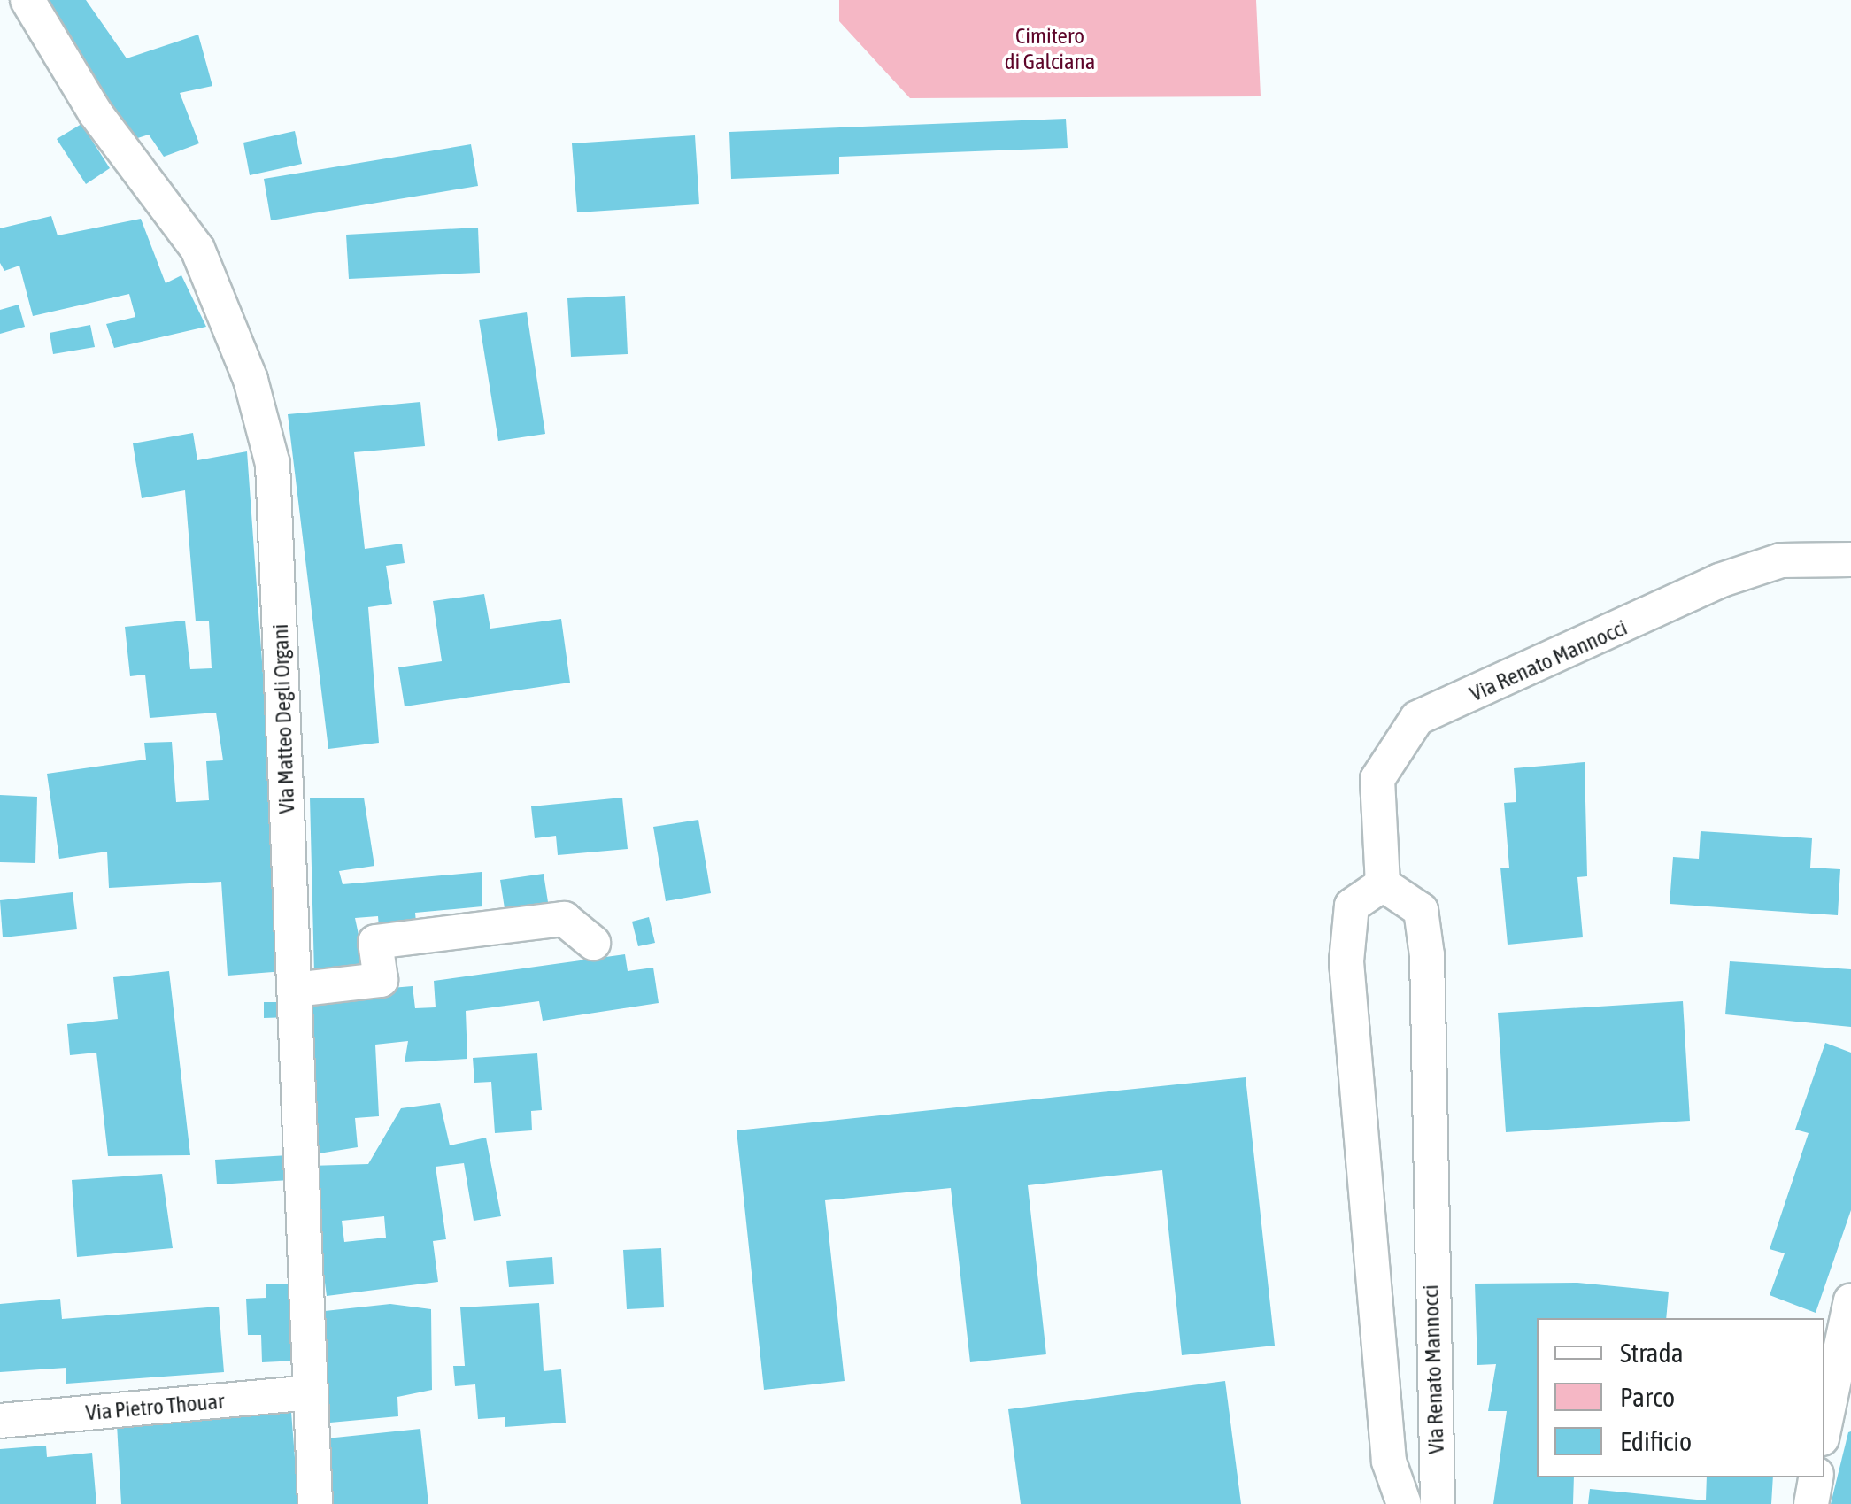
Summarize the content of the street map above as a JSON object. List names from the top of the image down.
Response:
{
  "streets": {
    "street": ["Via Renato Mannocci", "Via Matteo Degli Organi", "Via Pietro Thouar"]
  },
  "crossings": [
    ["Via Matteo Degli Organi", "Via Pietro Thouar"]
  ],
  "parks": ["Cimitero di Galciana"],
  "legend": ["Strada", "Parco", "Edificio"]
}
